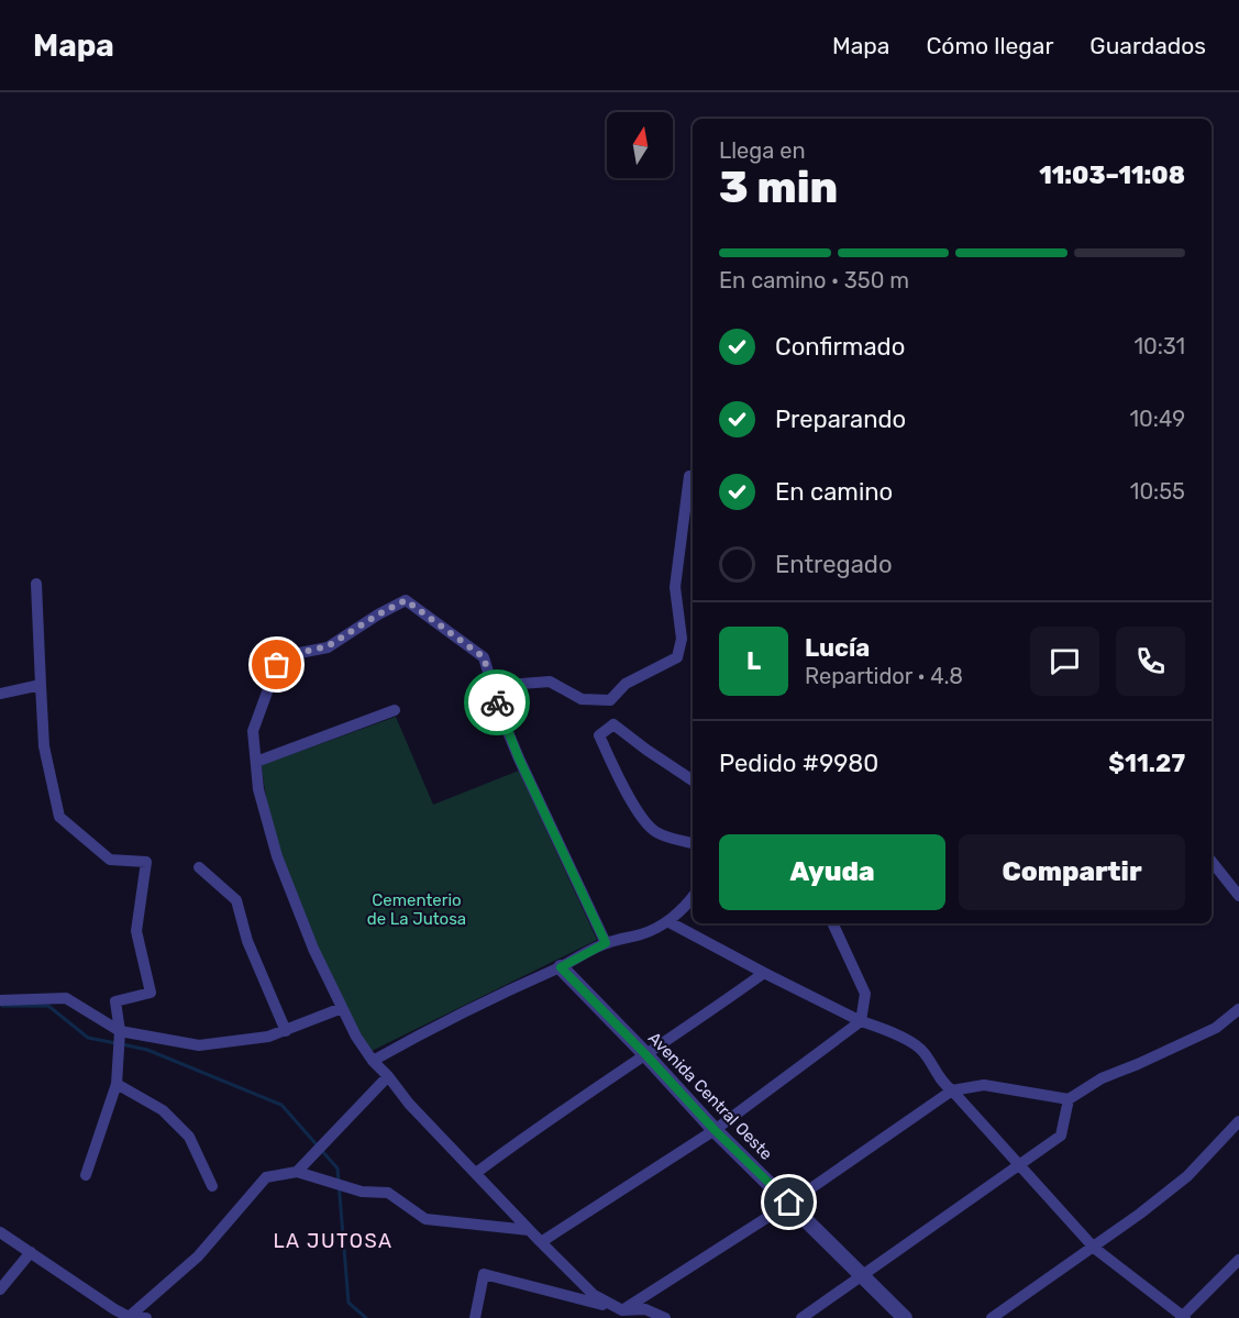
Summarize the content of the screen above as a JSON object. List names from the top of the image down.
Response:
{
  "streets": {
    "street": ["Avenida Central Oeste"]
  },
  "districts": ["LA JUTOSA"],
  "parks": ["Cementerio de La Jutosa"],
  "north": "top",
  "page": {
    "header": "Mapa",
    "nav": ["Mapa", "Cómo llegar", "Guardados"],
    "heading": ["3 min", "Llega en", "11:03–11:08"],
    "panel": [
      "Lucía",
      "Repartidor · 4.8",
      "Pedido #9980",
      "$11.27"
    ],
    "bar": "En camino · 350 m",
    "list": [
      ["Confirmado", "10:31"],
      ["Preparando", "10:49"],
      ["En camino", "10:55"],
      "Entregado"
    ],
    "round": "L",
    "buttons": ["Ayuda", "Compartir"]
  }
}
